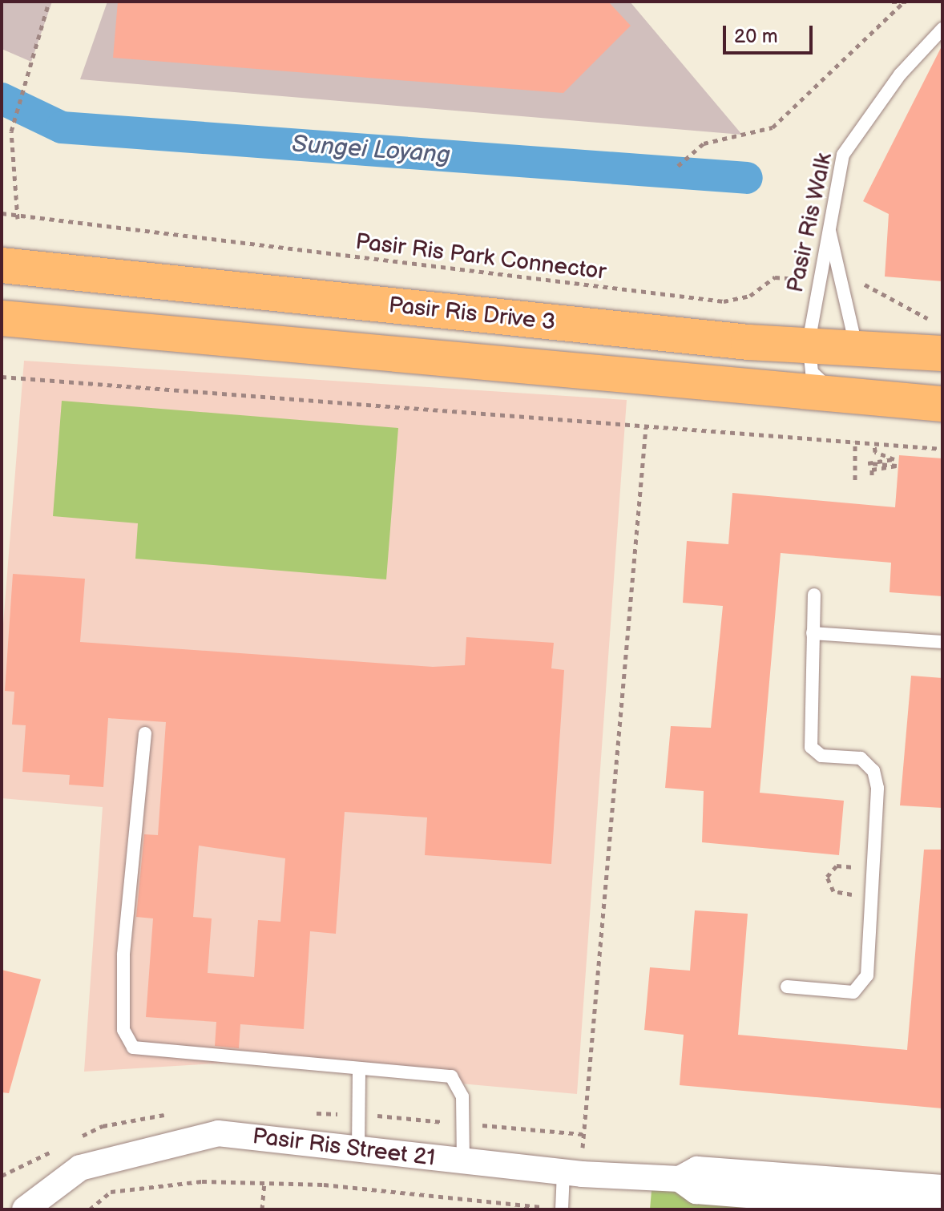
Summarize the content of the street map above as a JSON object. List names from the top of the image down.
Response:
{
  "streets": {
    "main road": ["Pasir Ris Drive 3"],
    "street": ["Pasir Ris Street 21"],
    "lane": ["Pasir Ris Walk"],
    "path": ["Pasir Ris Park Connector"]
  },
  "crossings": [
    ["Pasir Ris Walk", "Pasir Ris Park Connector"],
    ["Pasir Ris Walk", "Pasir Ris Drive 3"]
  ],
  "water": ["Sungei Loyang"],
  "scale_bar": "20 m"
}
